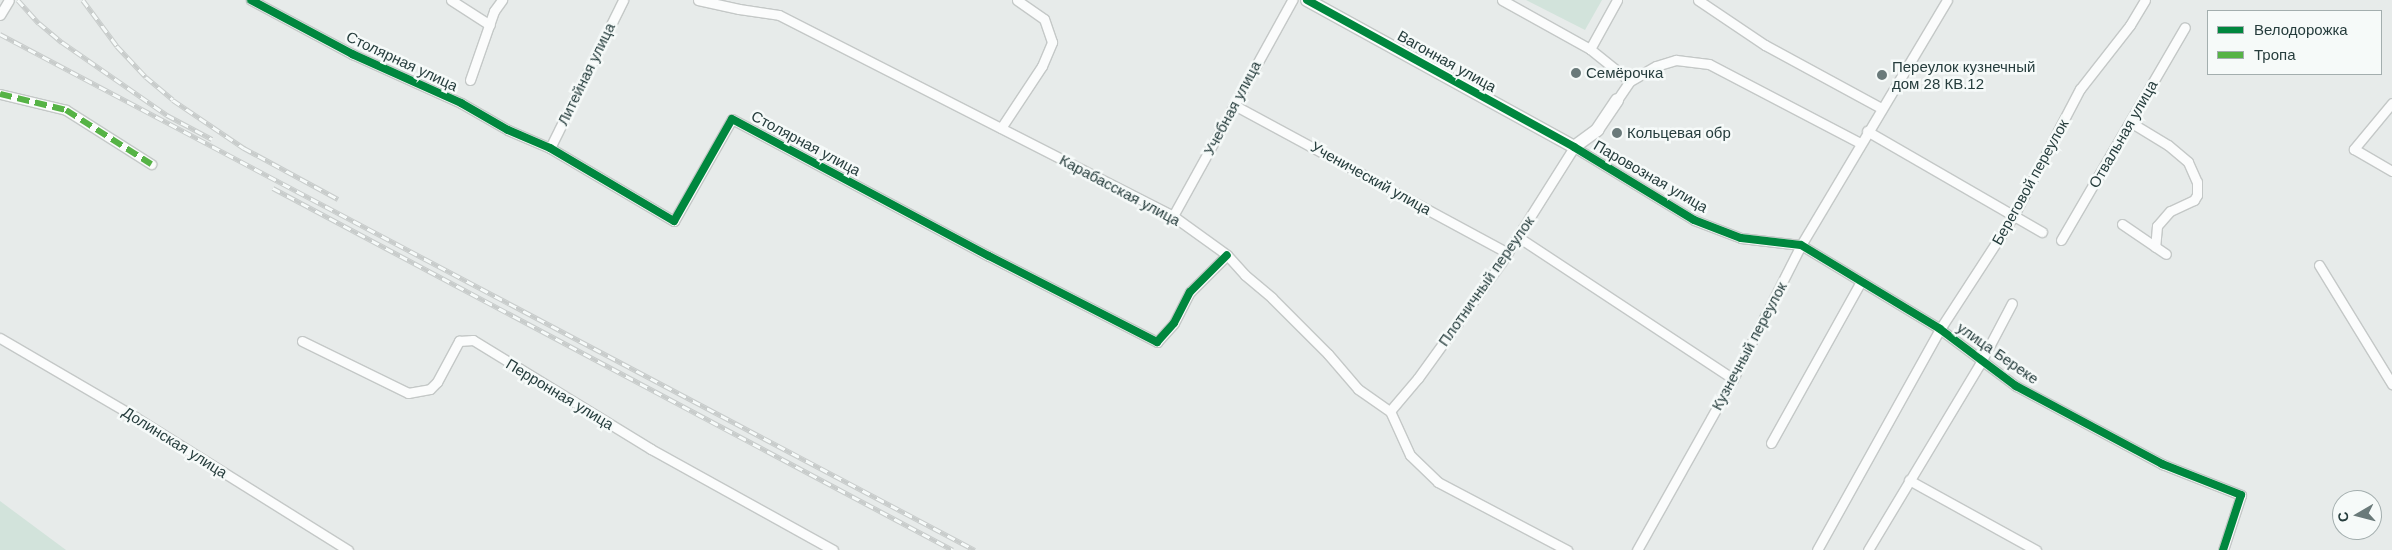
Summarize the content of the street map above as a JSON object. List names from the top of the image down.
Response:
{
  "streets": {
    "street": [
      "Столярная улица",
      "Вагонная улица",
      "Литейная улица",
      "Учебная улица",
      "Отвальная улица",
      "Паровозная улица",
      "Ученический улица",
      "Береговой переулок",
      "Карабасская улица",
      "Плотничный переулок",
      "Кузнечный переулок",
      "улица Береке",
      "Перронная улица",
      "Долинская улица"
    ]
  },
  "crossings": [
    ["Столярная улица", "Литейная улица"],
    ["Столярная улица", "Карабасская улица"],
    ["Вагонная улица", "Паровозная улица"],
    ["Вагонная улица", "Плотничный переулок"],
    ["Учебная улица", "Ученический улица"],
    ["Учебная улица", "Карабасская улица"],
    ["Паровозная улица", "Плотничный переулок"],
    ["Паровозная улица", "Кузнечный переулок"],
    ["Паровозная улица", "улица Береке"],
    ["Ученический улица", "Плотничный переулок"],
    ["Береговой переулок", "улица Береке"],
    ["Карабасская улица", "Плотничный переулок"],
    ["Кузнечный переулок", "улица Береке"]
  ],
  "places": ["Семёрочка", "Переулок кузнечный дом 28 КВ.12", "Кольцевая обр"],
  "legend": ["Велодорожка", "Тропа"],
  "north": "left"
}
